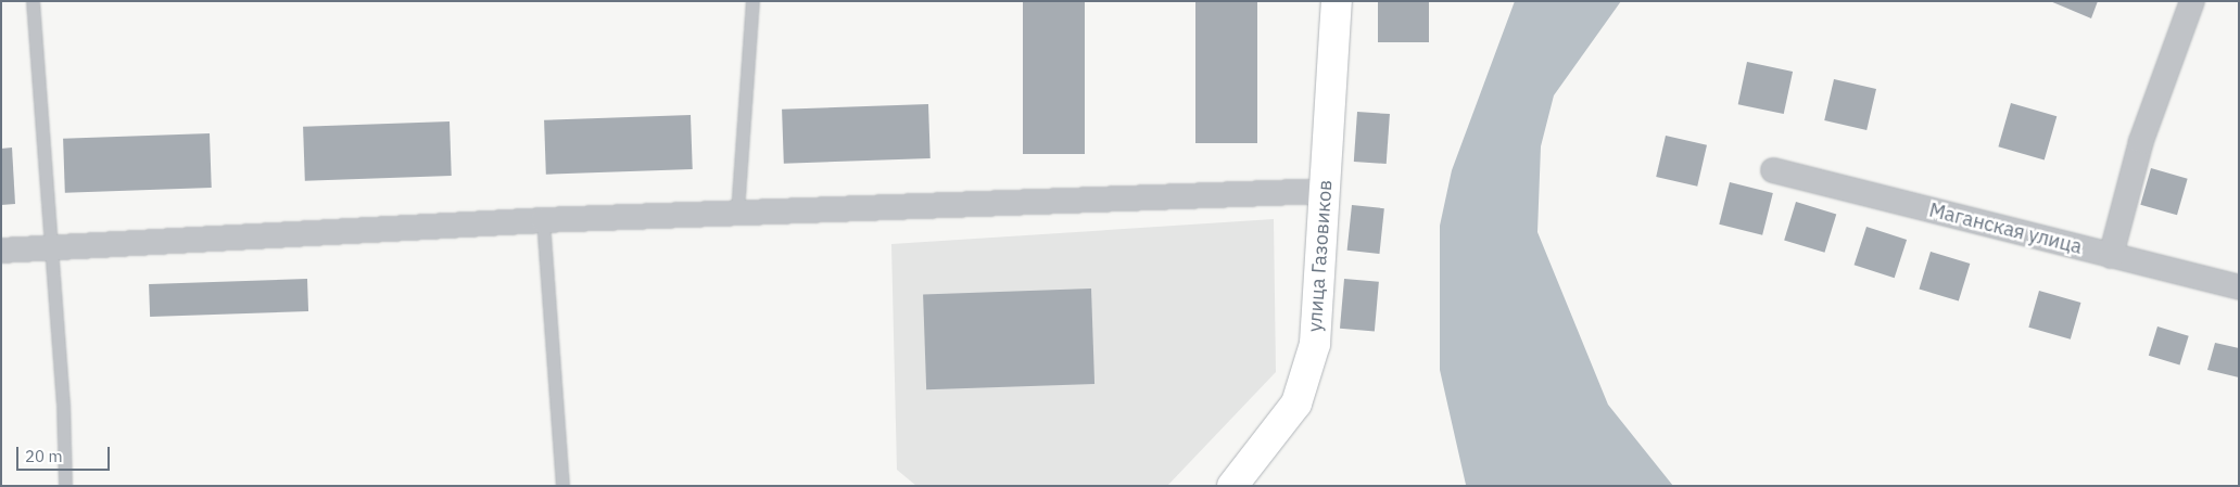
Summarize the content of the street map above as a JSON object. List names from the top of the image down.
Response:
{
  "streets": {
    "street": ["Маганская улица", "улица Газовиков"]
  },
  "scale_bar": "20 m"
}
